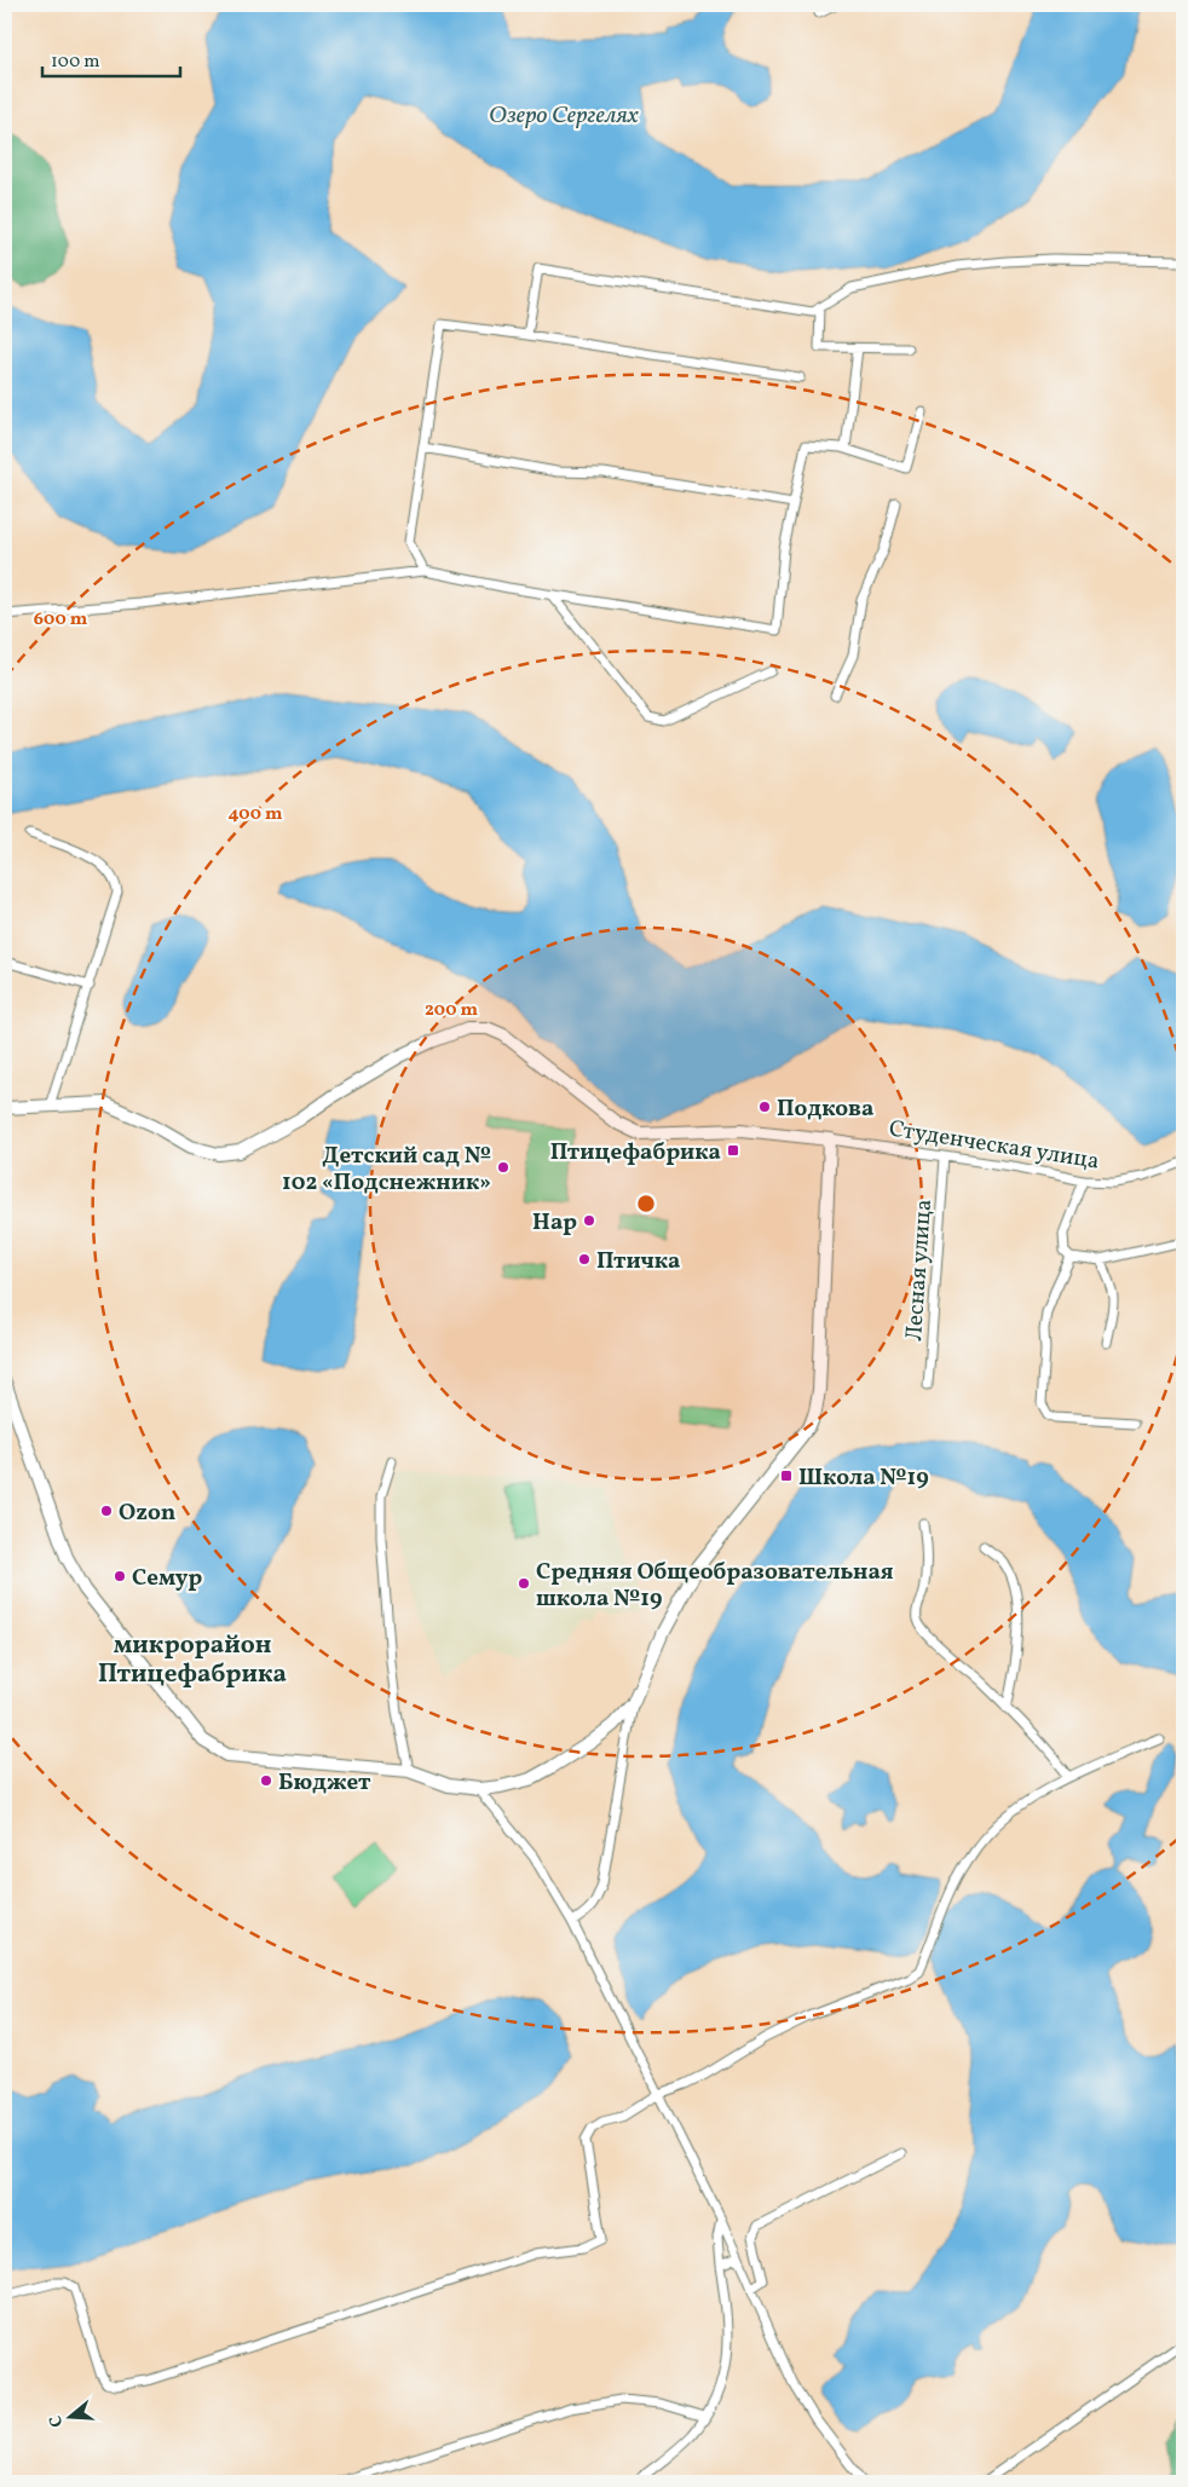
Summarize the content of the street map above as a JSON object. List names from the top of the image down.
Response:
{
  "streets": {
    "street": ["Студенческая улица", "Лесная улица"]
  },
  "crossings": [
    ["Студенческая улица", "Лесная улица"]
  ],
  "districts": ["микрорайон Птицефабрика"],
  "water": ["Озеро Сергелях"],
  "places": {
    "other": [
      "Подкова",
      "Детский сад № 102 «Подснежник»",
      "Нар",
      "Птичка",
      "Ozon",
      "Семур",
      "Средняя Общеобразовательная школа №19",
      "Бюджет"
    ],
    "transit": ["Птицефабрика", "Школа №19"]
  },
  "scale_bar": "100 m",
  "north": "left",
  "rings": ["600 m", "400 m", "200 m"]
}
